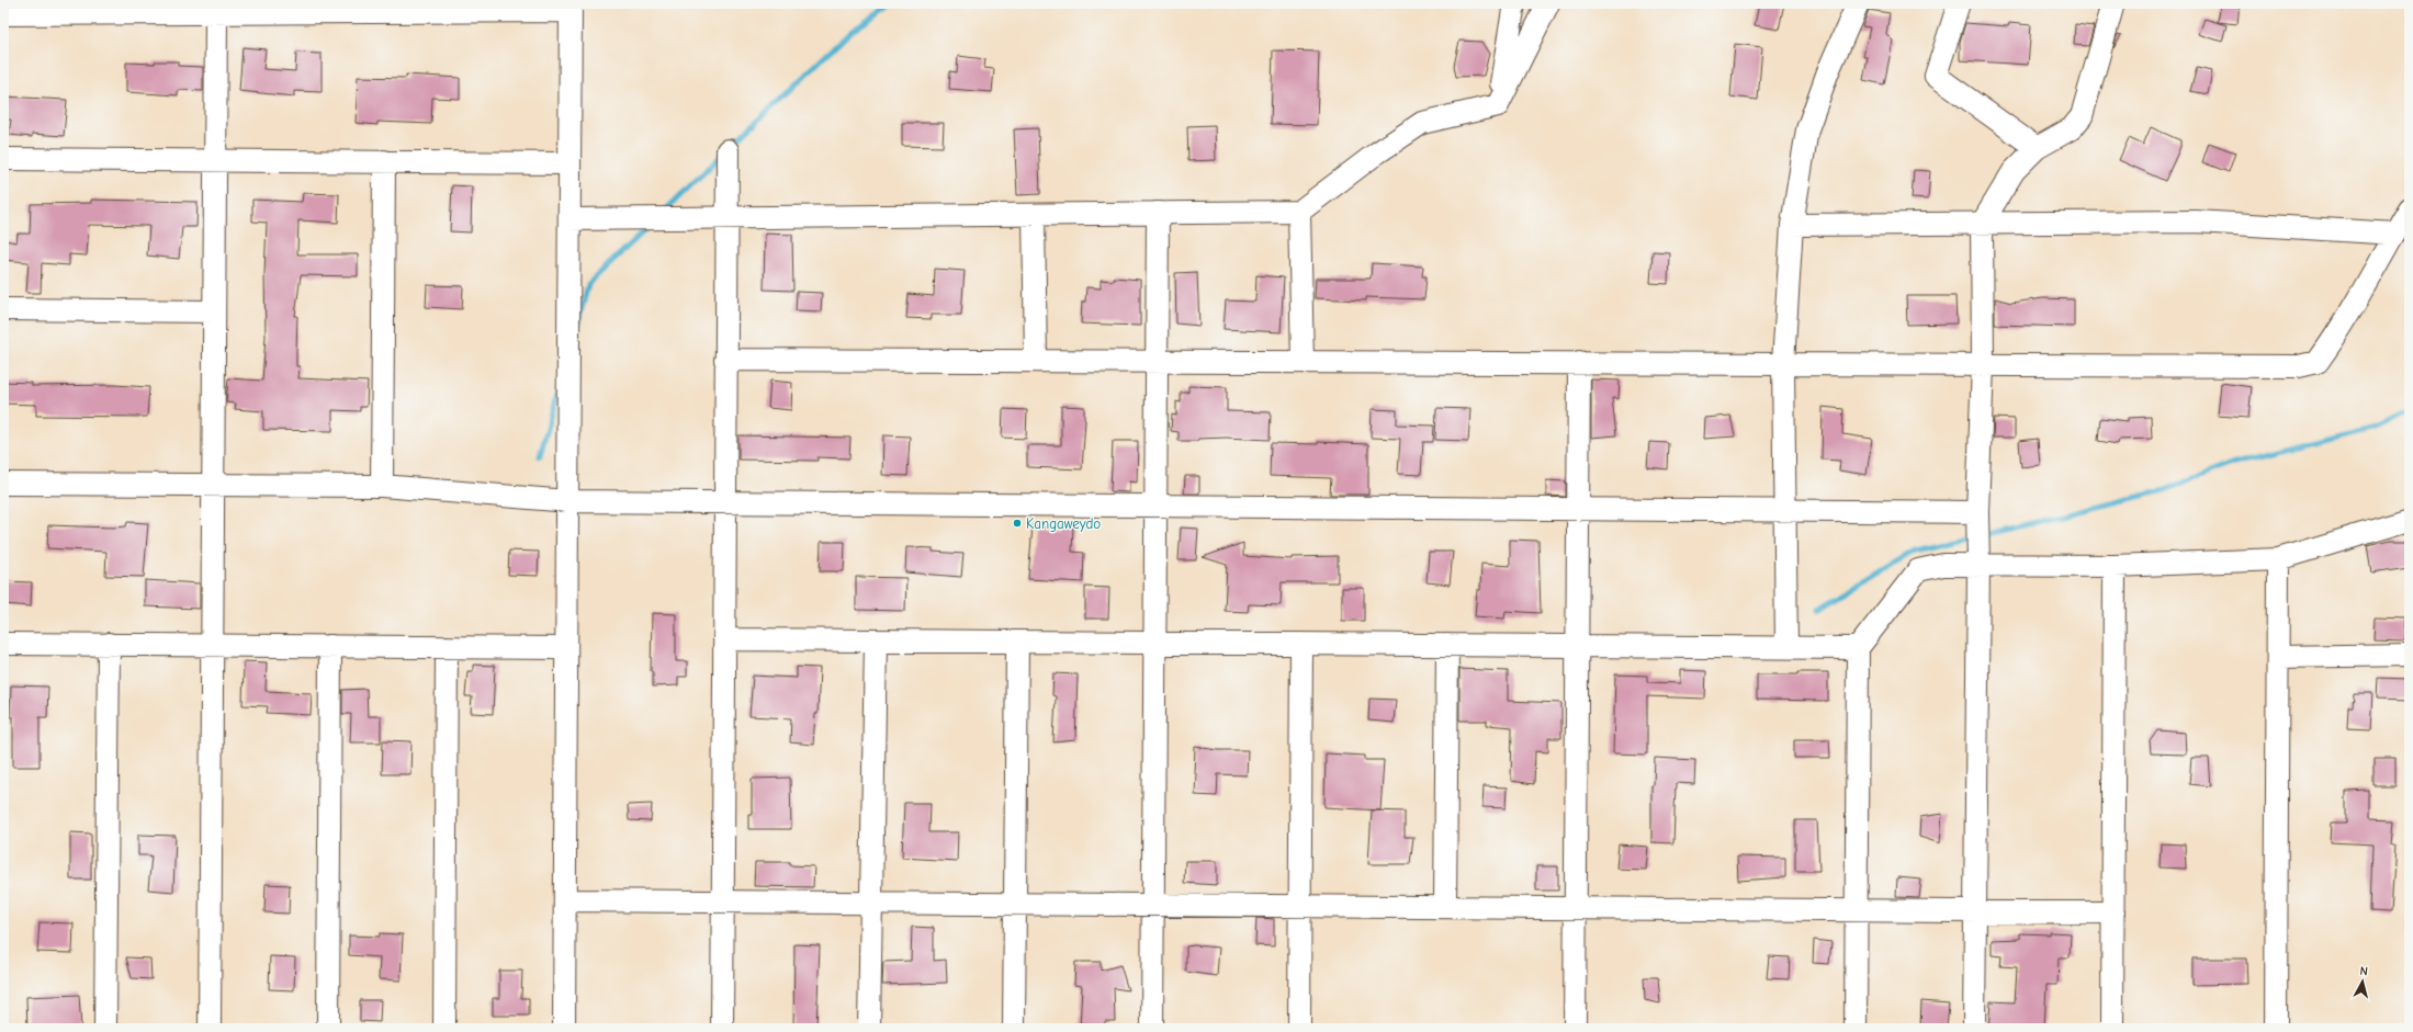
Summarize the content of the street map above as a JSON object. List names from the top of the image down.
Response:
{
  "places": ["Kangaweydo"],
  "north": "top"
}
